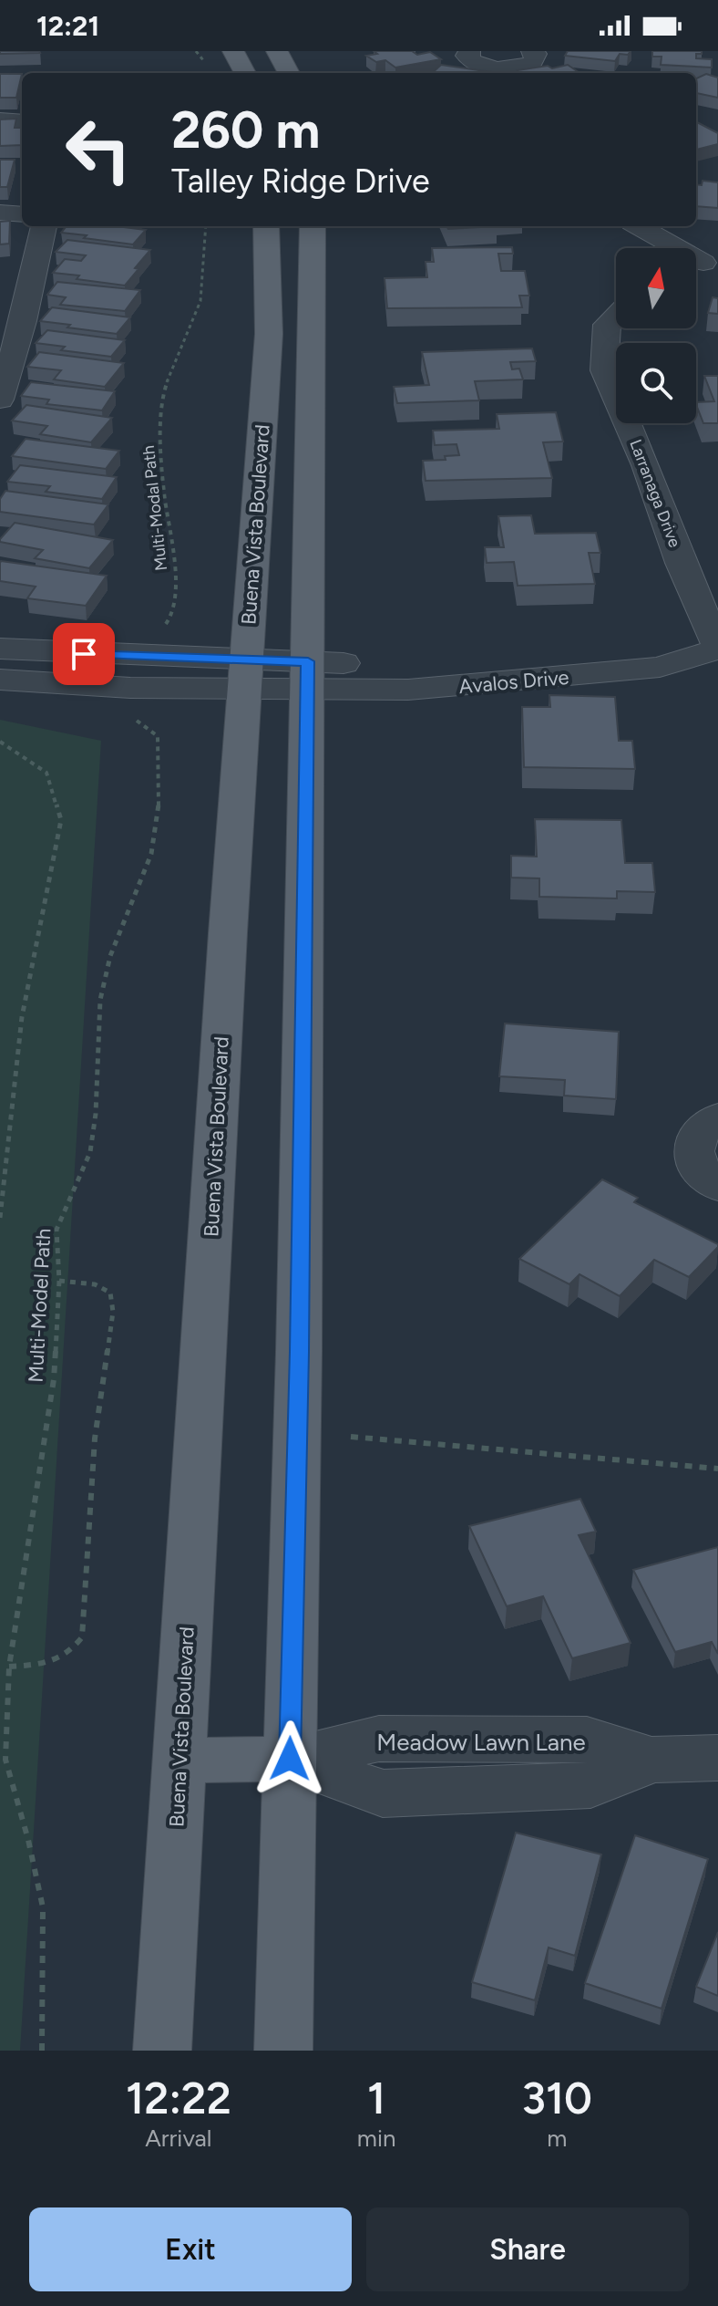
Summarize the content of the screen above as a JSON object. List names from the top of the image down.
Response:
{
  "streets": {
    "main road": ["Buena Vista Boulevard"],
    "street": ["Larranaga Drive", "Avalos Drive", "Meadow Lawn Lane"],
    "path": ["Multi-Modal Path", "Multi-Model Path"]
  },
  "crossings": [
    ["Larranaga Drive", "Avalos Drive"],
    ["Buena Vista Boulevard", "Avalos Drive"]
  ],
  "north": "top",
  "page": {
    "status": "12:21",
    "turn": ["260 m", "Talley Ridge Drive"],
    "eta": [
      "12:22",
      "Arrival",
      "1",
      "min",
      "310",
      "m"
    ],
    "buttons": ["Exit", "Share"]
  }
}
